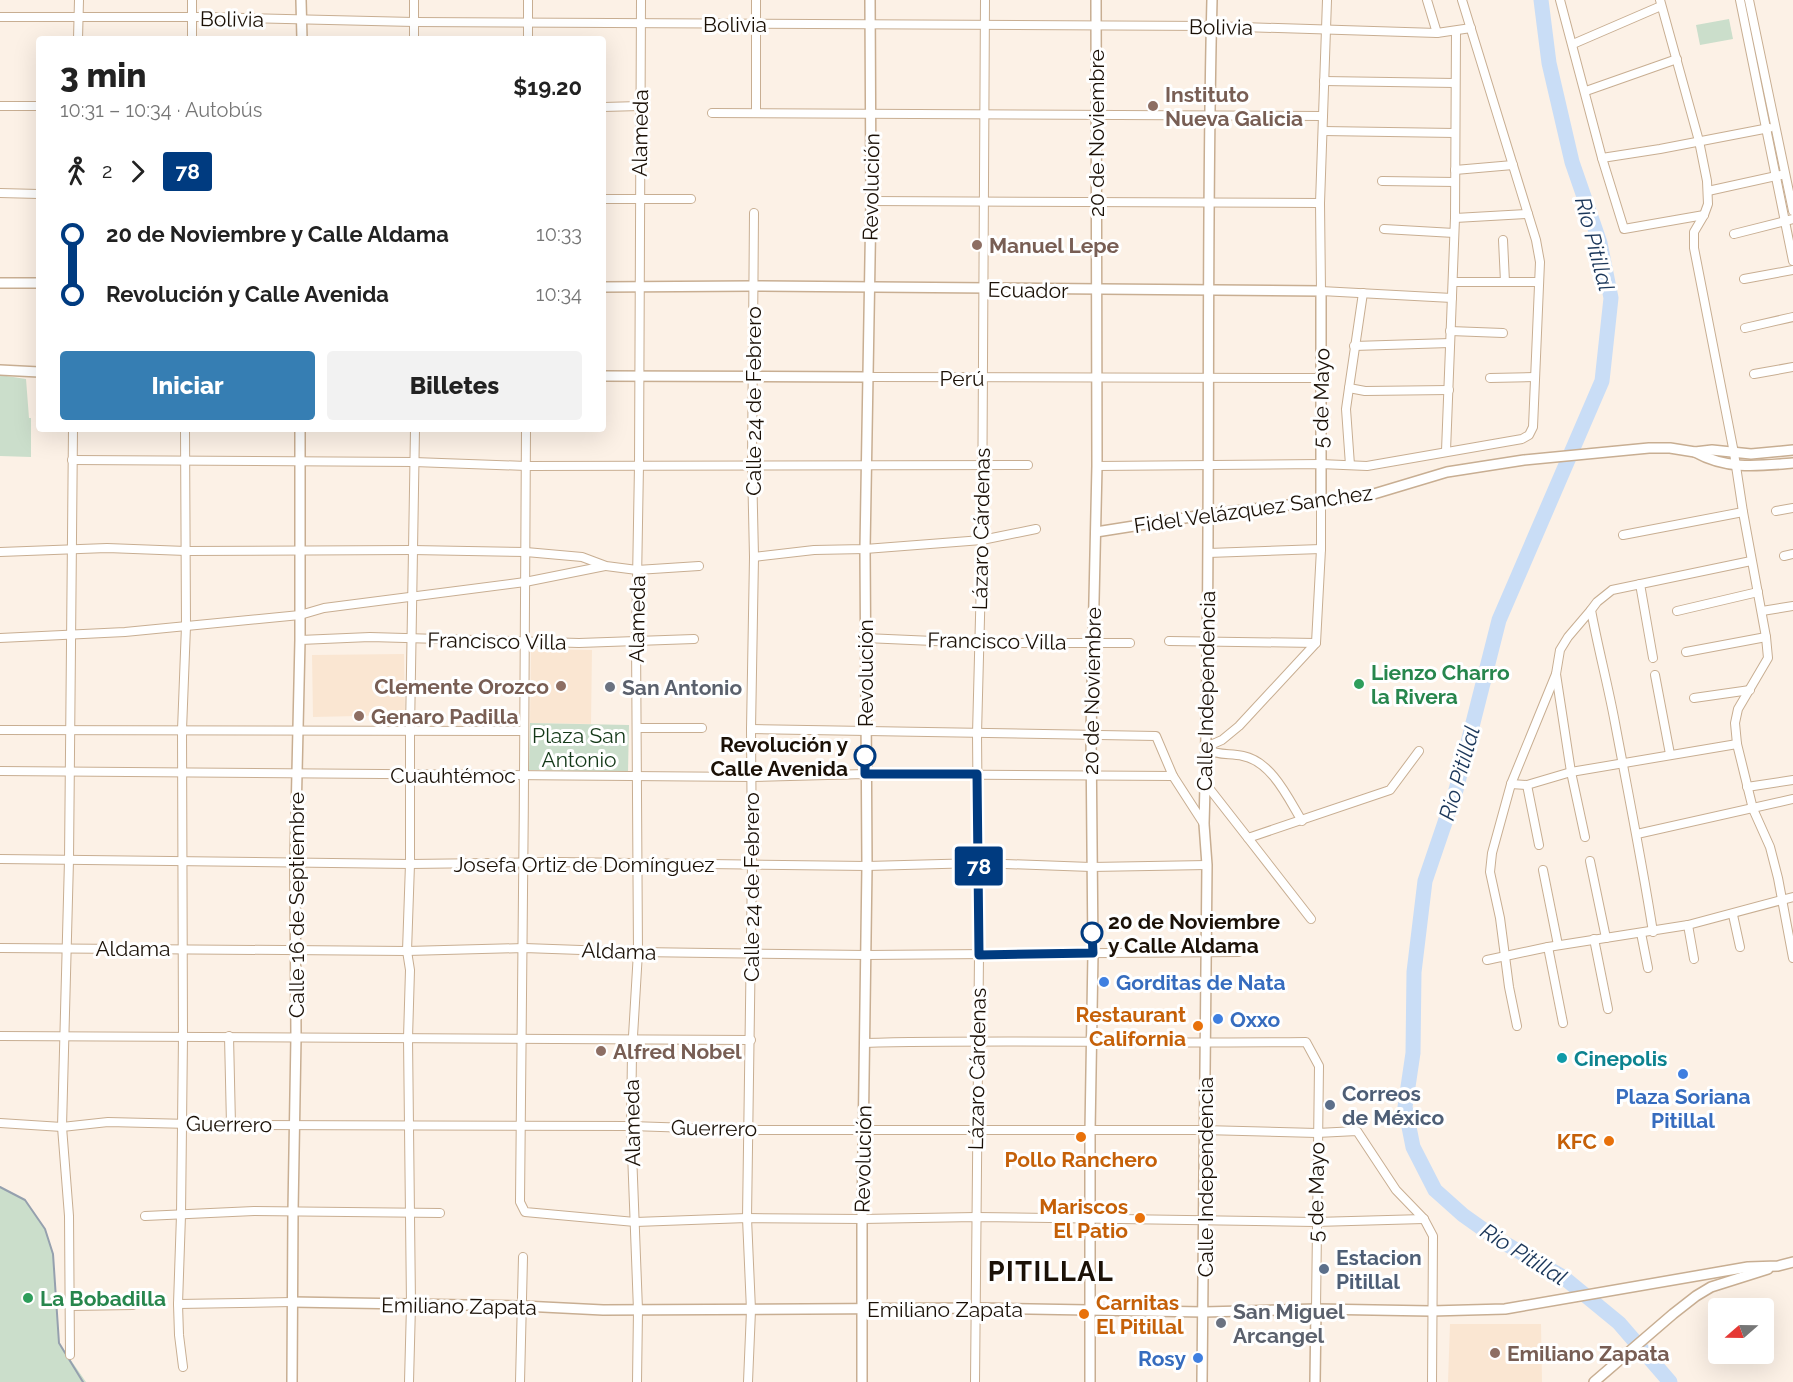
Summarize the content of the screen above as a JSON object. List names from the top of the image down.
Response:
{
  "streets": {
    "street": [
      "Bolivia",
      "Alameda",
      "20 de Noviembre",
      "Revolución",
      "Ecuador",
      "Perú",
      "5 de Mayo",
      "Calle 24 de Febrero",
      "Fidel Velázquez Sanchez",
      "Lázaro Cárdenas",
      "Francisco Villa",
      "Calle Independencia",
      "Cuauhtémoc",
      "Josefa Ortiz de Domínguez",
      "Calle 16 de Septiembre",
      "Aldama",
      "Guerrero",
      "Emiliano Zapata"
    ]
  },
  "crossings": [
    ["Bolivia", "Alameda"],
    ["Bolivia", "20 de Noviembre"],
    ["Bolivia", "Revolución"],
    ["Bolivia", "5 de Mayo"],
    ["Bolivia", "Lázaro Cárdenas"],
    ["Bolivia", "Calle Independencia"],
    ["Alameda", "Ecuador"],
    ["Alameda", "Perú"],
    ["Alameda", "Francisco Villa"],
    ["Alameda", "Cuauhtémoc"],
    ["Alameda", "Josefa Ortiz de Domínguez"],
    ["Alameda", "Aldama"],
    ["Alameda", "Guerrero"],
    ["Alameda", "Emiliano Zapata"],
    ["20 de Noviembre", "Ecuador"],
    ["20 de Noviembre", "Perú"],
    ["20 de Noviembre", "Fidel Velázquez Sanchez"],
    ["20 de Noviembre", "Francisco Villa"],
    ["20 de Noviembre", "Cuauhtémoc"],
    ["20 de Noviembre", "Josefa Ortiz de Domínguez"],
    ["20 de Noviembre", "Aldama"],
    ["20 de Noviembre", "Guerrero"],
    ["20 de Noviembre", "Emiliano Zapata"],
    ["Revolución", "Ecuador"],
    ["Revolución", "Perú"],
    ["Revolución", "Francisco Villa"],
    ["Revolución", "Cuauhtémoc"],
    ["Revolución", "Josefa Ortiz de Domínguez"],
    ["Revolución", "Aldama"],
    ["Revolución", "Guerrero"],
    ["Revolución", "Emiliano Zapata"],
    ["Ecuador", "5 de Mayo"],
    ["Ecuador", "Calle 24 de Febrero"],
    ["Ecuador", "Lázaro Cárdenas"],
    ["Ecuador", "Calle Independencia"],
    ["Perú", "5 de Mayo"],
    ["Perú", "Calle 24 de Febrero"],
    ["Perú", "Lázaro Cárdenas"],
    ["Perú", "Calle Independencia"],
    ["5 de Mayo", "Fidel Velázquez Sanchez"],
    ["5 de Mayo", "Calle Independencia"],
    ["5 de Mayo", "Guerrero"],
    ["5 de Mayo", "Emiliano Zapata"],
    ["Calle 24 de Febrero", "Cuauhtémoc"],
    ["Calle 24 de Febrero", "Josefa Ortiz de Domínguez"],
    ["Calle 24 de Febrero", "Aldama"],
    ["Calle 24 de Febrero", "Guerrero"],
    ["Calle 24 de Febrero", "Emiliano Zapata"],
    ["Fidel Velázquez Sanchez", "Calle Independencia"],
    ["Lázaro Cárdenas", "Francisco Villa"],
    ["Lázaro Cárdenas", "Cuauhtémoc"],
    ["Lázaro Cárdenas", "Josefa Ortiz de Domínguez"],
    ["Lázaro Cárdenas", "Aldama"],
    ["Lázaro Cárdenas", "Guerrero"],
    ["Lázaro Cárdenas", "Emiliano Zapata"],
    ["Francisco Villa", "Calle 16 de Septiembre"],
    ["Calle Independencia", "Josefa Ortiz de Domínguez"],
    ["Calle Independencia", "Aldama"],
    ["Calle Independencia", "Guerrero"],
    ["Calle Independencia", "Emiliano Zapata"],
    ["Cuauhtémoc", "Calle 16 de Septiembre"],
    ["Josefa Ortiz de Domínguez", "Calle 16 de Septiembre"],
    ["Calle 16 de Septiembre", "Aldama"],
    ["Calle 16 de Septiembre", "Guerrero"],
    ["Calle 16 de Septiembre", "Emiliano Zapata"]
  ],
  "districts": ["PITILLAL"],
  "water": ["Rio Pitillal"],
  "parks": ["Plaza San Antonio"],
  "places": [
    "Instituto Nueva Galicia",
    "Manuel Lepe",
    "Lienzo Charro la Rivera",
    "Clemente Orozco",
    "San Antonio",
    "Genaro Padilla",
    "Revolución y Calle Avenida",
    "20 de Noviembre y Calle Aldama",
    "Gorditas de Nata",
    "Oxxo",
    "Restaurant California",
    "Alfred Nobel",
    "Cinepolis",
    "Plaza Soriana Pitillal",
    "Correos de México",
    "Pollo Ranchero",
    "KFC",
    "Mariscos El Patio",
    "Estacion Pitillal",
    "La Bobadilla",
    "Carnitas El Pitillal",
    "San Miguel Arcangel",
    "Emiliano Zapata",
    "Rosy"
  ],
  "lines": ["bus line 78"],
  "north": "left",
  "page": {
    "on_map": "78",
    "heading": ["3 min", "10:31 – 10:34 · Autobús", "$19.20"],
    "legs": ["2", "78"],
    "list": [
      {
        "name": "20 de Noviembre y Calle Aldama",
        "value": "10:33"
      },
      {
        "name": "Revolución y Calle Avenida",
        "value": "10:34"
      }
    ],
    "buttons": ["Iniciar", "Billetes"]
  }
}
